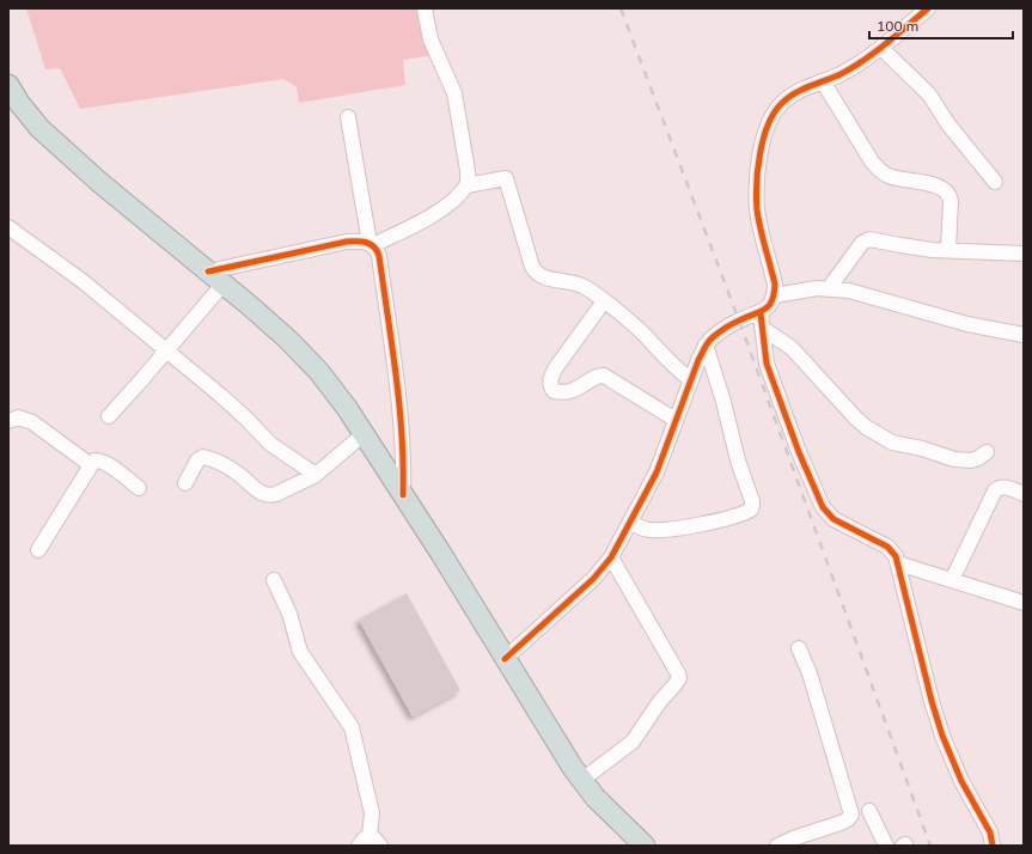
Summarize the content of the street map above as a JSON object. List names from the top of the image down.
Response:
{
  "scale_bar": "100 m"
}
